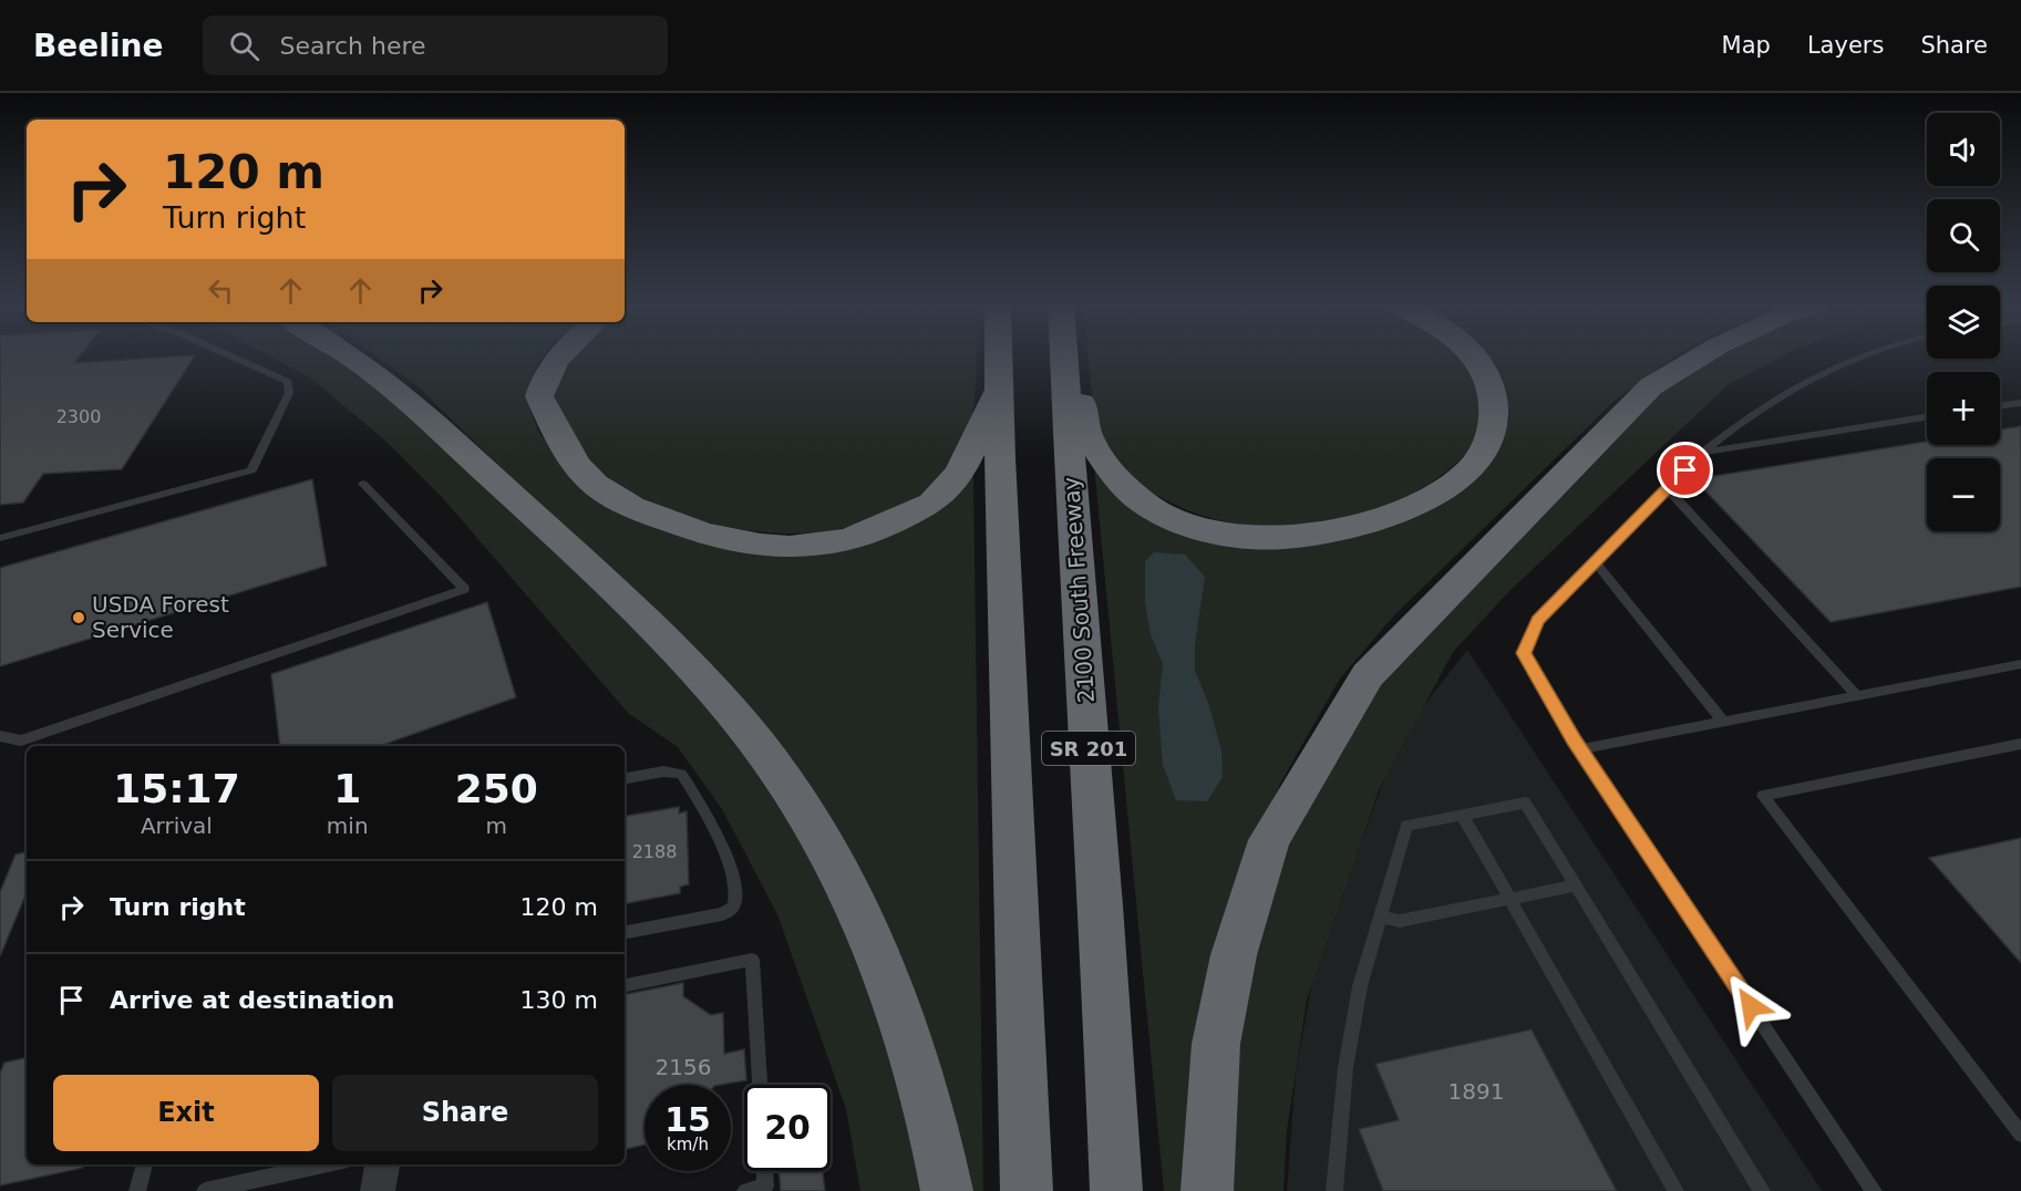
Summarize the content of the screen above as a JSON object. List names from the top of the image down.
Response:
{
  "streets": {
    "highway": ["2100 South Freeway", "SR 201"]
  },
  "places": ["USDA Forest Service"],
  "house_numbers": [
    "2300",
    "2188",
    "2156",
    "1891"
  ],
  "page": {
    "header": "Beeline",
    "search": "Search here",
    "nav": ["Map", "Layers", "Share"],
    "map_buttons": ["+", "−"],
    "turn": ["120 m", "Turn right"],
    "eta": [
      "15:17",
      "Arrival",
      "1",
      "min",
      "250",
      "m"
    ],
    "list": [
      {
        "name": "Turn right",
        "value": "120 m"
      },
      {
        "name": "Arrive at destination",
        "value": "130 m"
      }
    ],
    "buttons": ["Exit", "Share"],
    "speed": "15 km/h",
    "limit": "20"
  }
}
